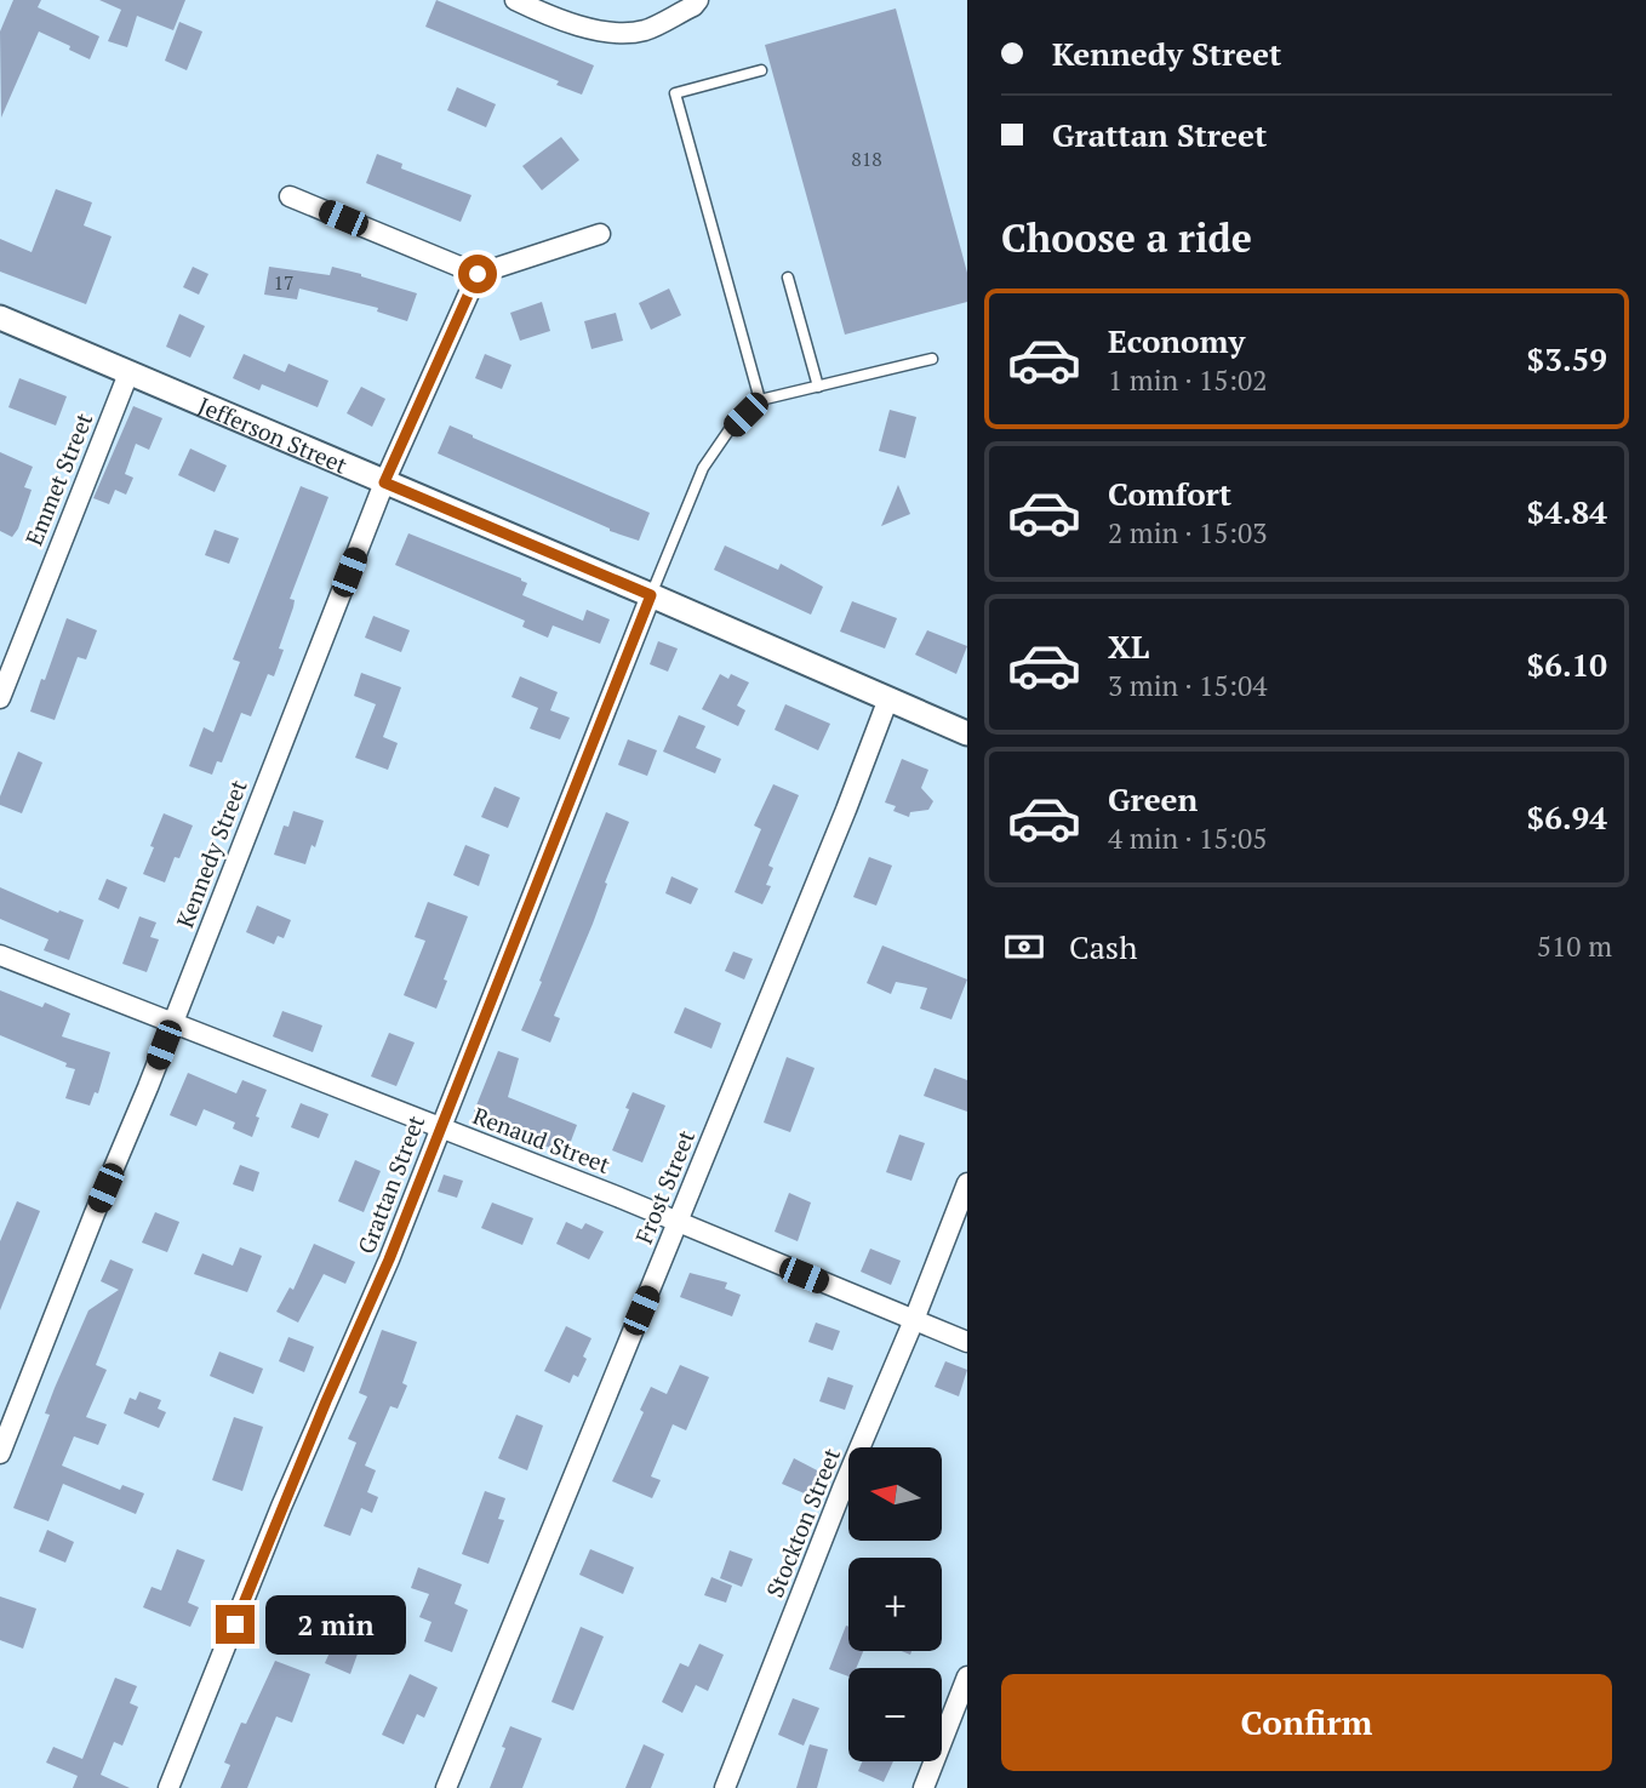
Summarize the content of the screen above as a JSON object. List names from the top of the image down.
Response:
{
  "streets": {
    "street": [
      "Jefferson Street",
      "Emmet Street",
      "Kennedy Street",
      "Renaud Street",
      "Grattan Street",
      "Frost Street",
      "Stockton Street"
    ]
  },
  "crossings": [
    ["Jefferson Street", "Emmet Street"],
    ["Jefferson Street", "Kennedy Street"],
    ["Jefferson Street", "Grattan Street"],
    ["Jefferson Street", "Frost Street"],
    ["Kennedy Street", "Renaud Street"],
    ["Renaud Street", "Grattan Street"],
    ["Renaud Street", "Frost Street"],
    ["Renaud Street", "Stockton Street"]
  ],
  "house_numbers": ["818", "17"],
  "north": "left",
  "page": {
    "banner": ["Kennedy Street", "Grattan Street"],
    "heading": "Choose a ride",
    "list": [
      {
        "name": "Economy",
        "note": "1 min · 15:02",
        "value": "$3.59"
      },
      {
        "name": "Comfort",
        "note": "2 min · 15:03",
        "value": "$4.84"
      },
      {
        "name": "XL",
        "note": "3 min · 15:04",
        "value": "$6.10"
      },
      {
        "name": "Green",
        "note": "4 min · 15:05",
        "value": "$6.94"
      }
    ],
    "pay": ["Cash", "510 m"],
    "map_buttons": ["+", "−"],
    "bubble": "2 min",
    "buttons": "Confirm"
  }
}
